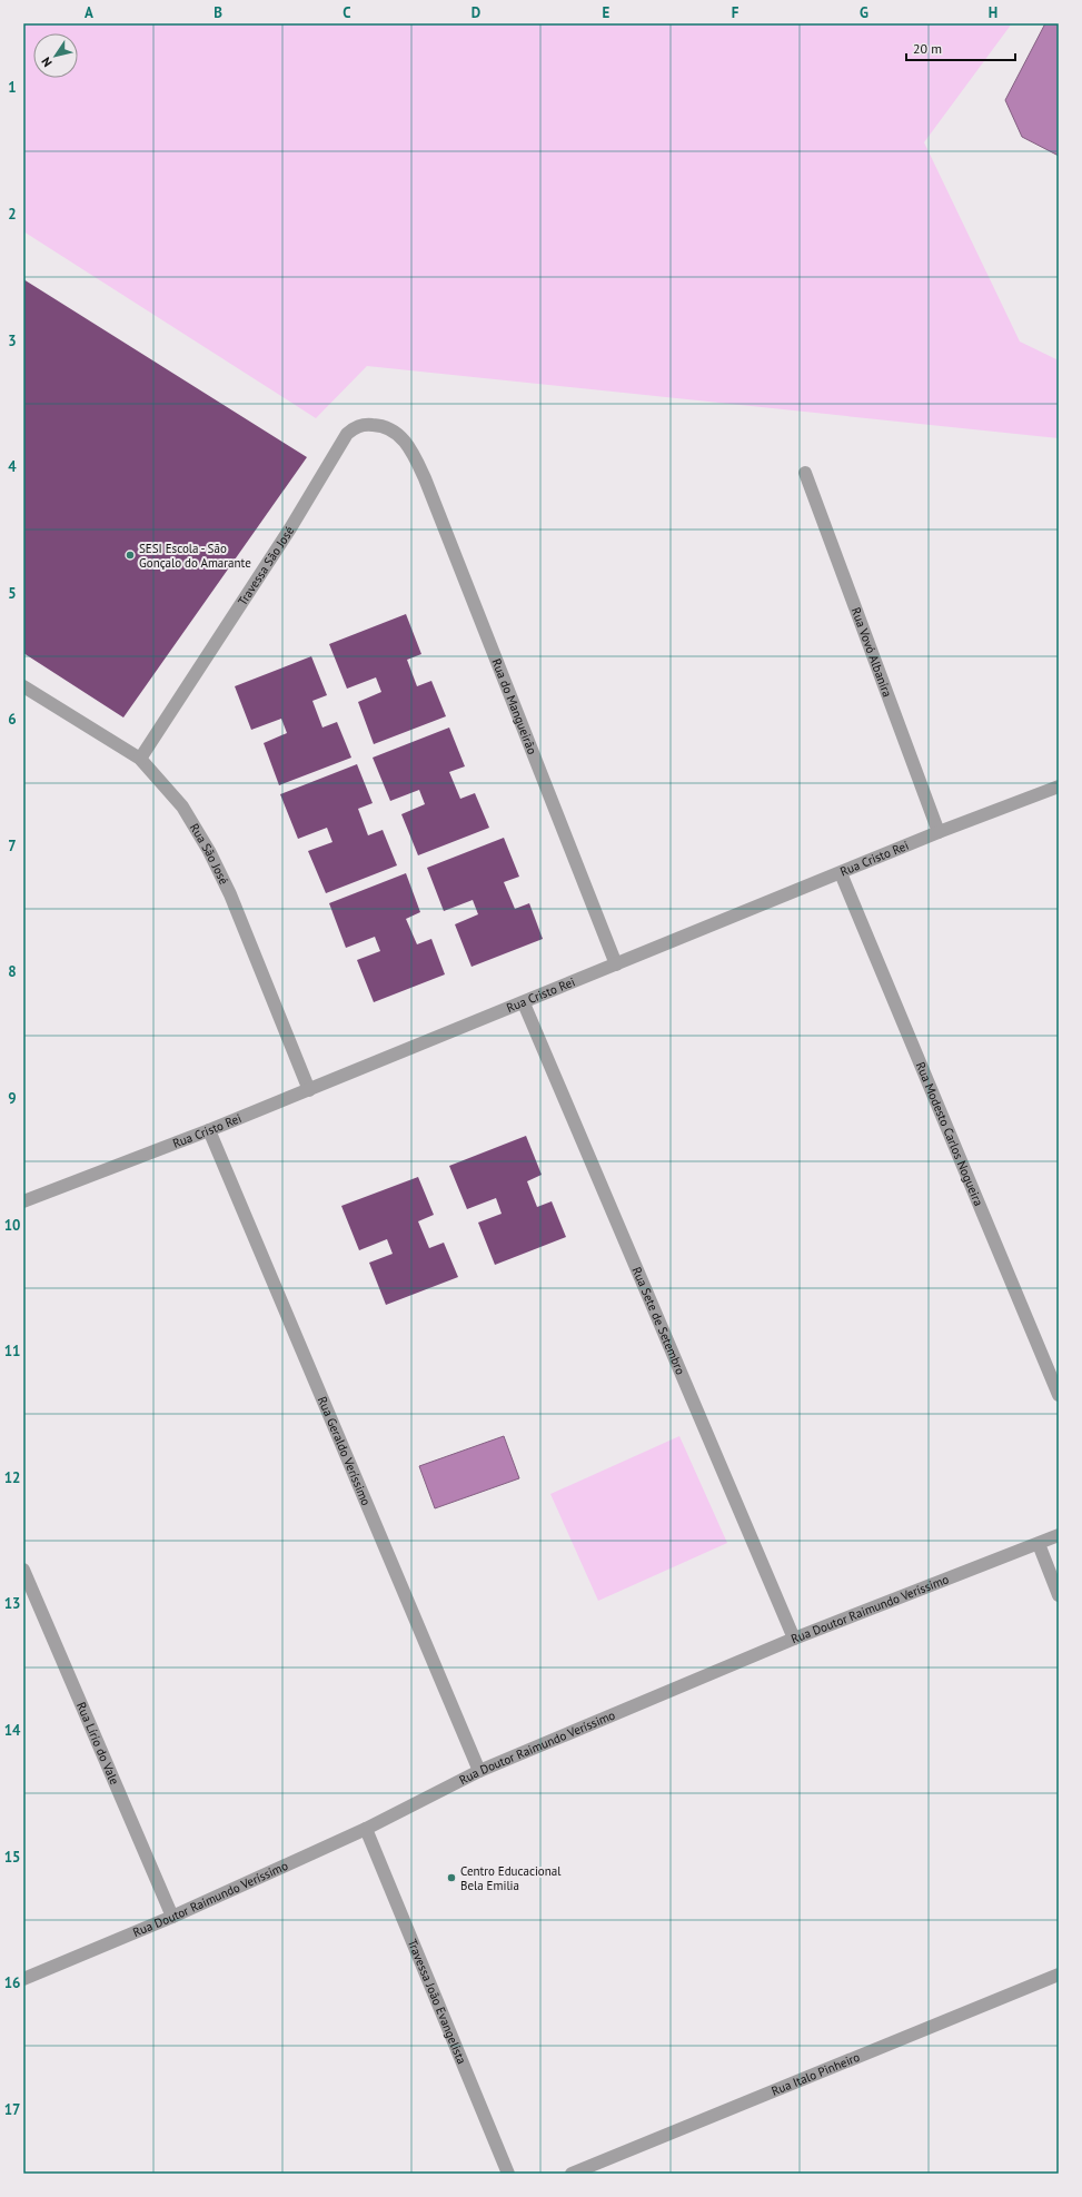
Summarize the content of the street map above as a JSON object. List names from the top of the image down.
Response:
{
  "streets": {
    "street": [
      "Travessa São José",
      "Rua Vovó Albanira",
      "Rua do Mangueirão",
      "Rua São José",
      "Rua Cristo Rei",
      "Rua Modesto Carlos Nogueira",
      "Rua Sete de Setembro",
      "Rua Geraldo Veríssimo",
      "Rua Doutor Raimundo Veríssimo",
      "Rua Lírio do Vale",
      "Travessa João Evangelista",
      "Rua Italo Pinheiro"
    ]
  },
  "crossings": [
    ["Travessa São José", "Rua do Mangueirão"],
    ["Travessa São José", "Rua São José"],
    ["Rua Vovó Albanira", "Rua Cristo Rei"],
    ["Rua do Mangueirão", "Rua Cristo Rei"],
    ["Rua São José", "Rua Cristo Rei"],
    ["Rua Cristo Rei", "Rua Modesto Carlos Nogueira"],
    ["Rua Cristo Rei", "Rua Sete de Setembro"],
    ["Rua Cristo Rei", "Rua Geraldo Veríssimo"],
    ["Rua Sete de Setembro", "Rua Doutor Raimundo Veríssimo"],
    ["Rua Geraldo Veríssimo", "Rua Doutor Raimundo Veríssimo"],
    ["Rua Doutor Raimundo Veríssimo", "Rua Lírio do Vale"],
    ["Rua Doutor Raimundo Veríssimo", "Travessa João Evangelista"]
  ],
  "places": ["SESI Escola - São Gonçalo do Amarante", "Centro Educacional Bela Emilia"],
  "scale_bar": "20 m",
  "north": "bottom left",
  "grid": {
    "columns": [
      "A",
      "B",
      "C",
      "D",
      "E",
      "F",
      "G",
      "H"
    ],
    "rows": [
      "1",
      "2",
      "3",
      "4",
      "5",
      "6",
      "7",
      "8",
      "9",
      "10",
      "11",
      "12",
      "13",
      "14",
      "15",
      "16",
      "17"
    ]
  }
}
